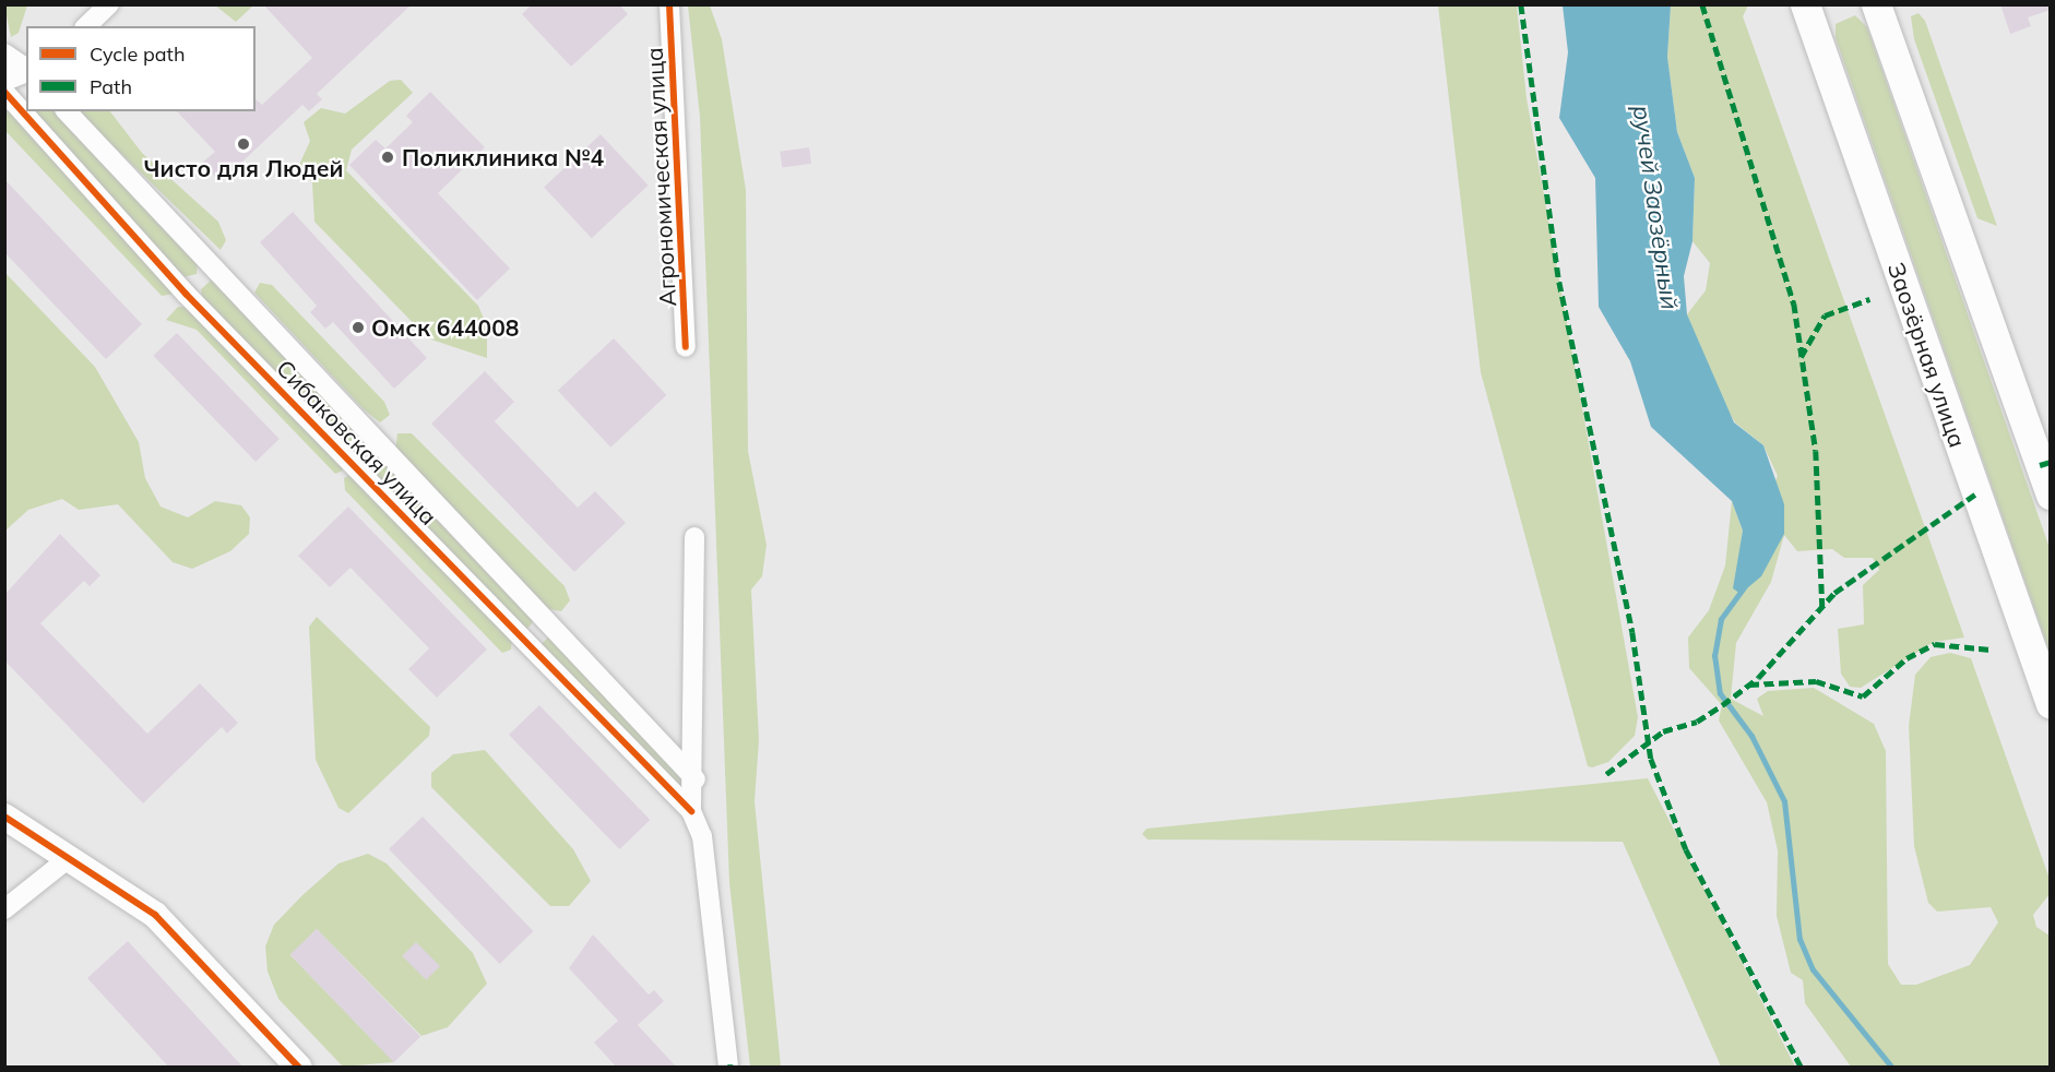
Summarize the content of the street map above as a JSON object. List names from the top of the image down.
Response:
{
  "streets": {
    "main road": ["Заозёрная улица"],
    "street": ["Агрономическая улица", "Сибаковская улица"]
  },
  "water": ["ручей Заозёрный"],
  "places": ["Чисто для Людей", "Поликлиника №4", "Омск 644008"],
  "legend": ["Cycle path", "Path"]
}
